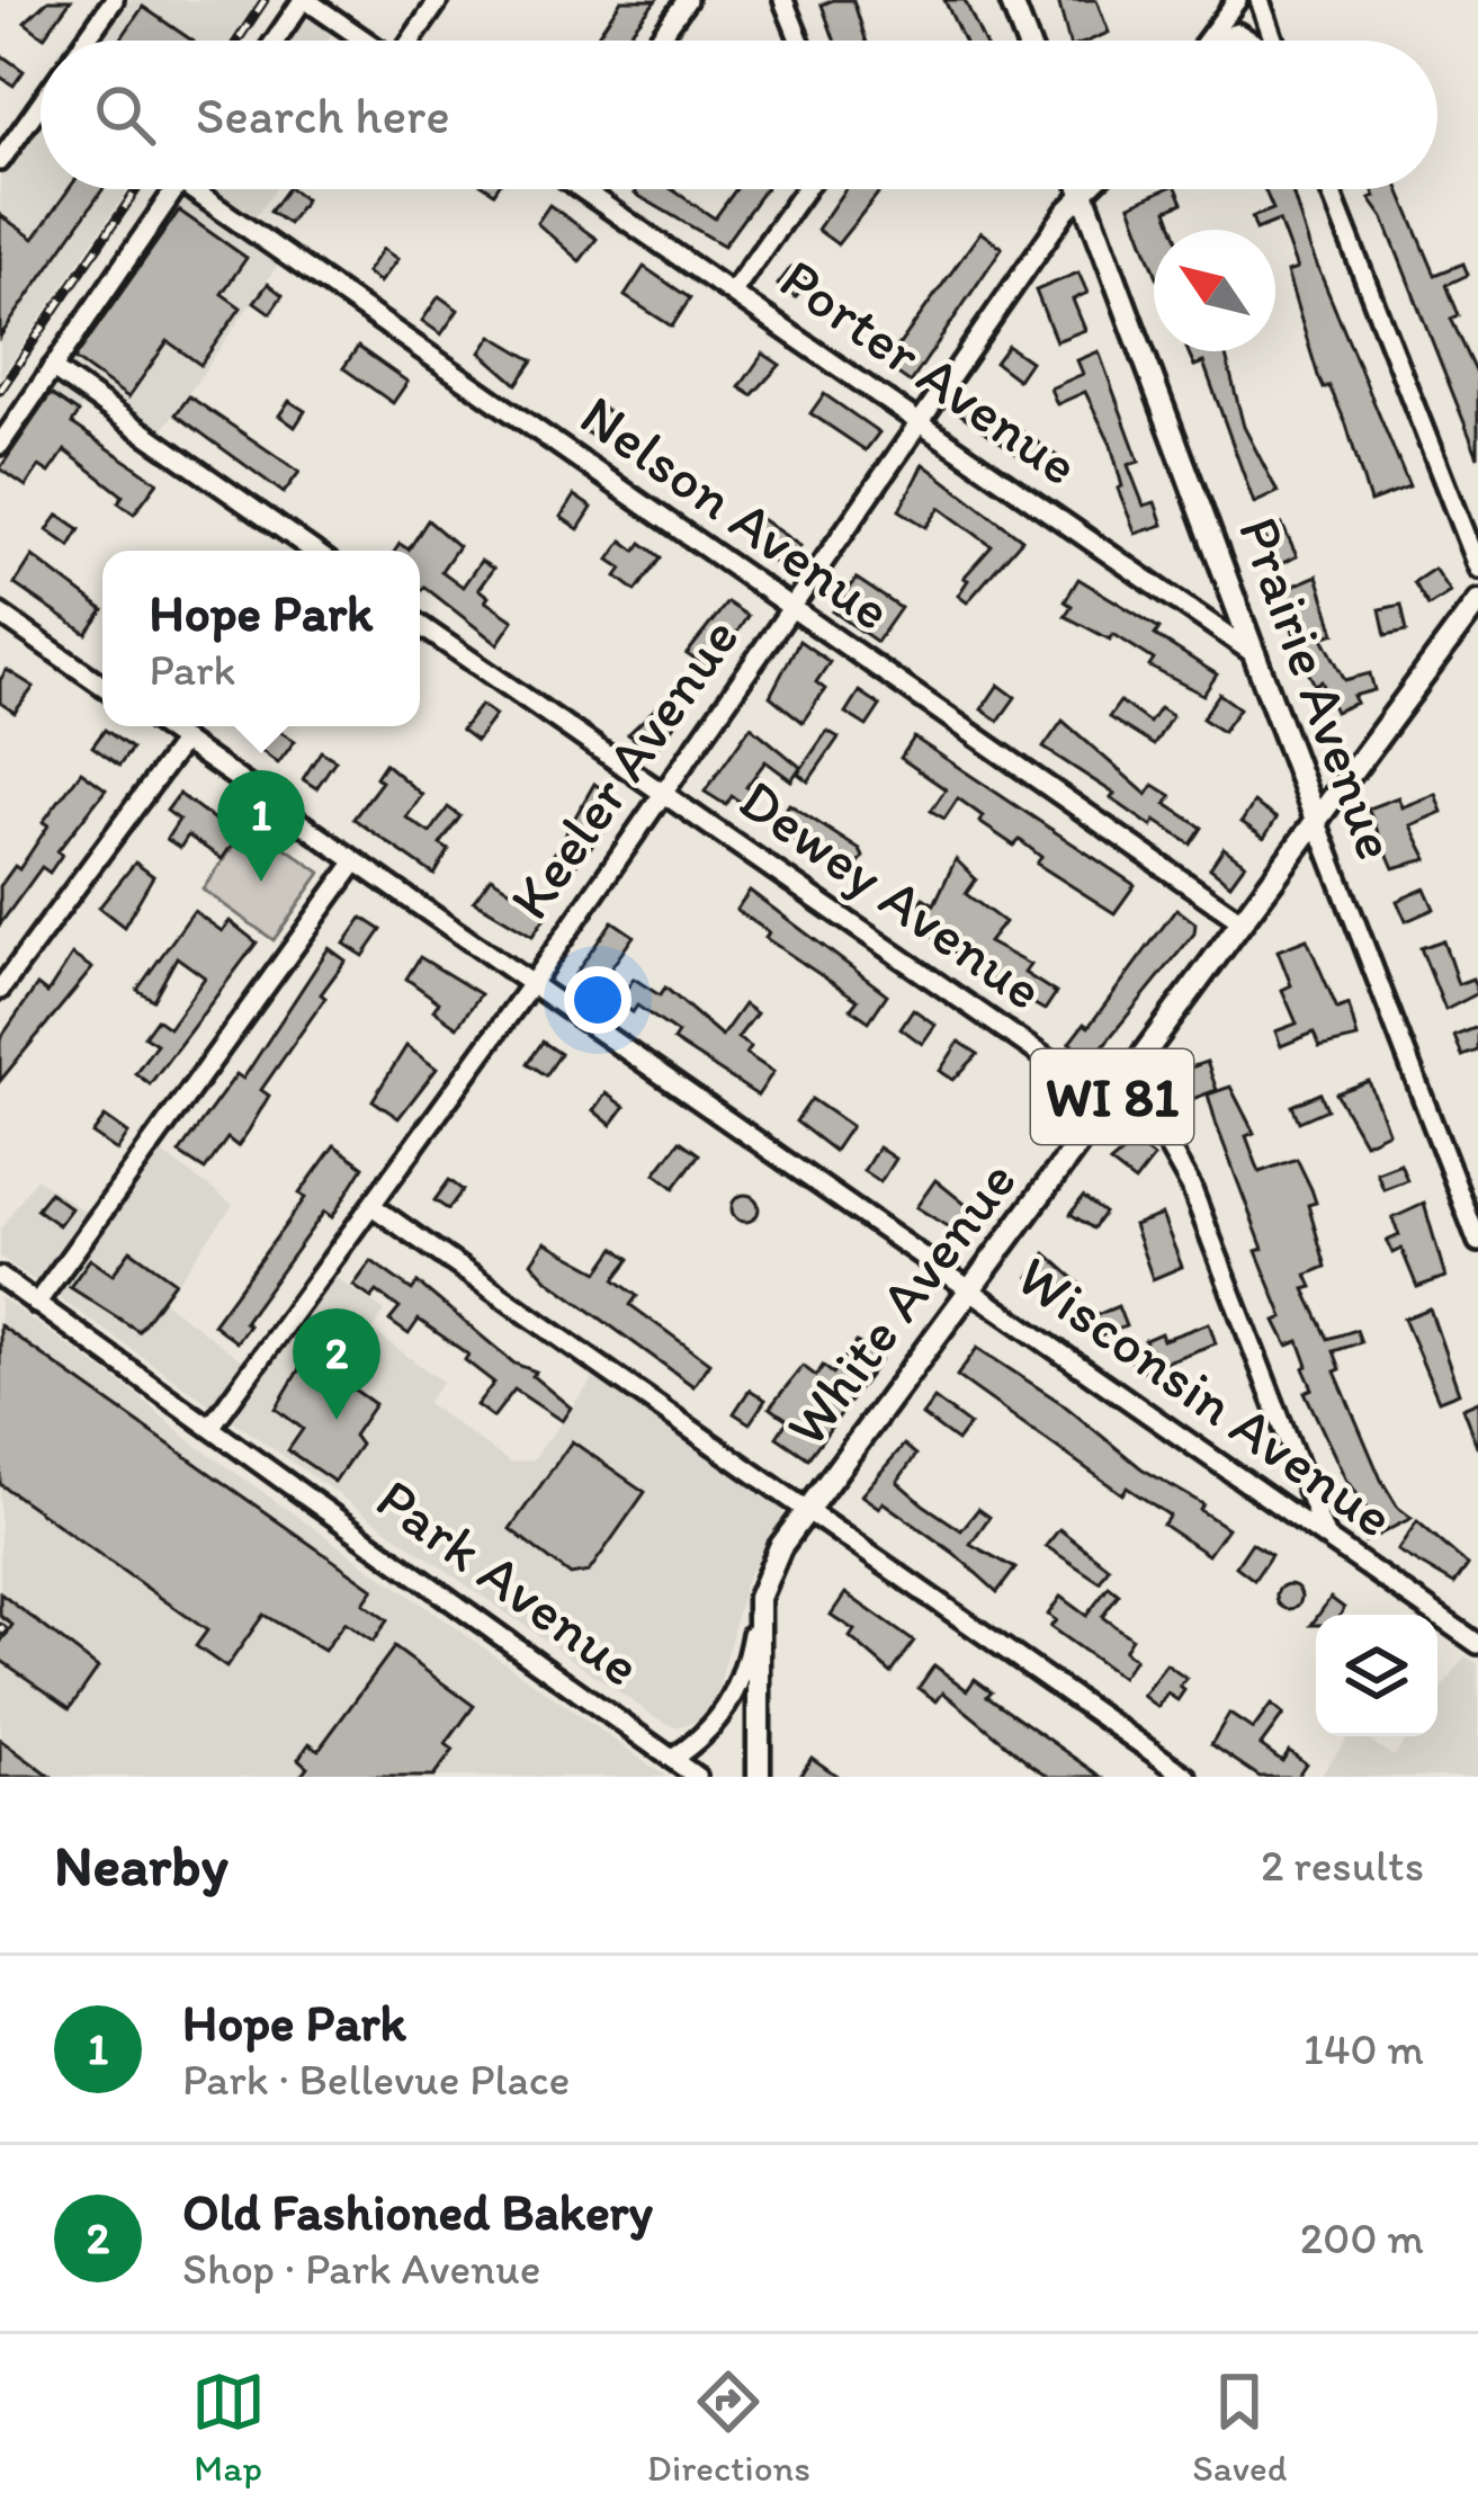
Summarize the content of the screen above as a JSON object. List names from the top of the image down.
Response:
{
  "streets": {
    "main road": ["Prairie Avenue", "WI 81", "White Avenue"],
    "street": [
      "Porter Avenue",
      "Nelson Avenue",
      "Keeler Avenue",
      "Dewey Avenue",
      "Wisconsin Avenue",
      "Park Avenue"
    ]
  },
  "crossings": [
    ["Porter Avenue", "Prairie Avenue"],
    ["Porter Avenue", "Keeler Avenue"],
    ["Nelson Avenue", "Keeler Avenue"],
    ["Nelson Avenue", "White Avenue"],
    ["Prairie Avenue", "Keeler Avenue"],
    ["Prairie Avenue", "White Avenue"],
    ["Keeler Avenue", "Dewey Avenue"],
    ["Keeler Avenue", "Wisconsin Avenue"],
    ["Keeler Avenue", "Park Avenue"],
    ["Dewey Avenue", "White Avenue"],
    ["Dewey Avenue", "Wisconsin Avenue"],
    ["White Avenue", "Wisconsin Avenue"]
  ],
  "north": "top left",
  "page": {
    "search": "Search here",
    "popup": ["Hope Park", "Park"],
    "pins": ["1", "2"],
    "heading": ["Nearby", "2 results"],
    "list": [
      {
        "mark": "1",
        "name": "Hope Park",
        "note": "Park · Bellevue Place",
        "value": "140 m"
      },
      {
        "mark": "2",
        "name": "Old Fashioned Bakery",
        "note": "Shop · Park Avenue",
        "value": "200 m"
      }
    ],
    "nav": ["Map", "Directions", "Saved"]
  }
}
